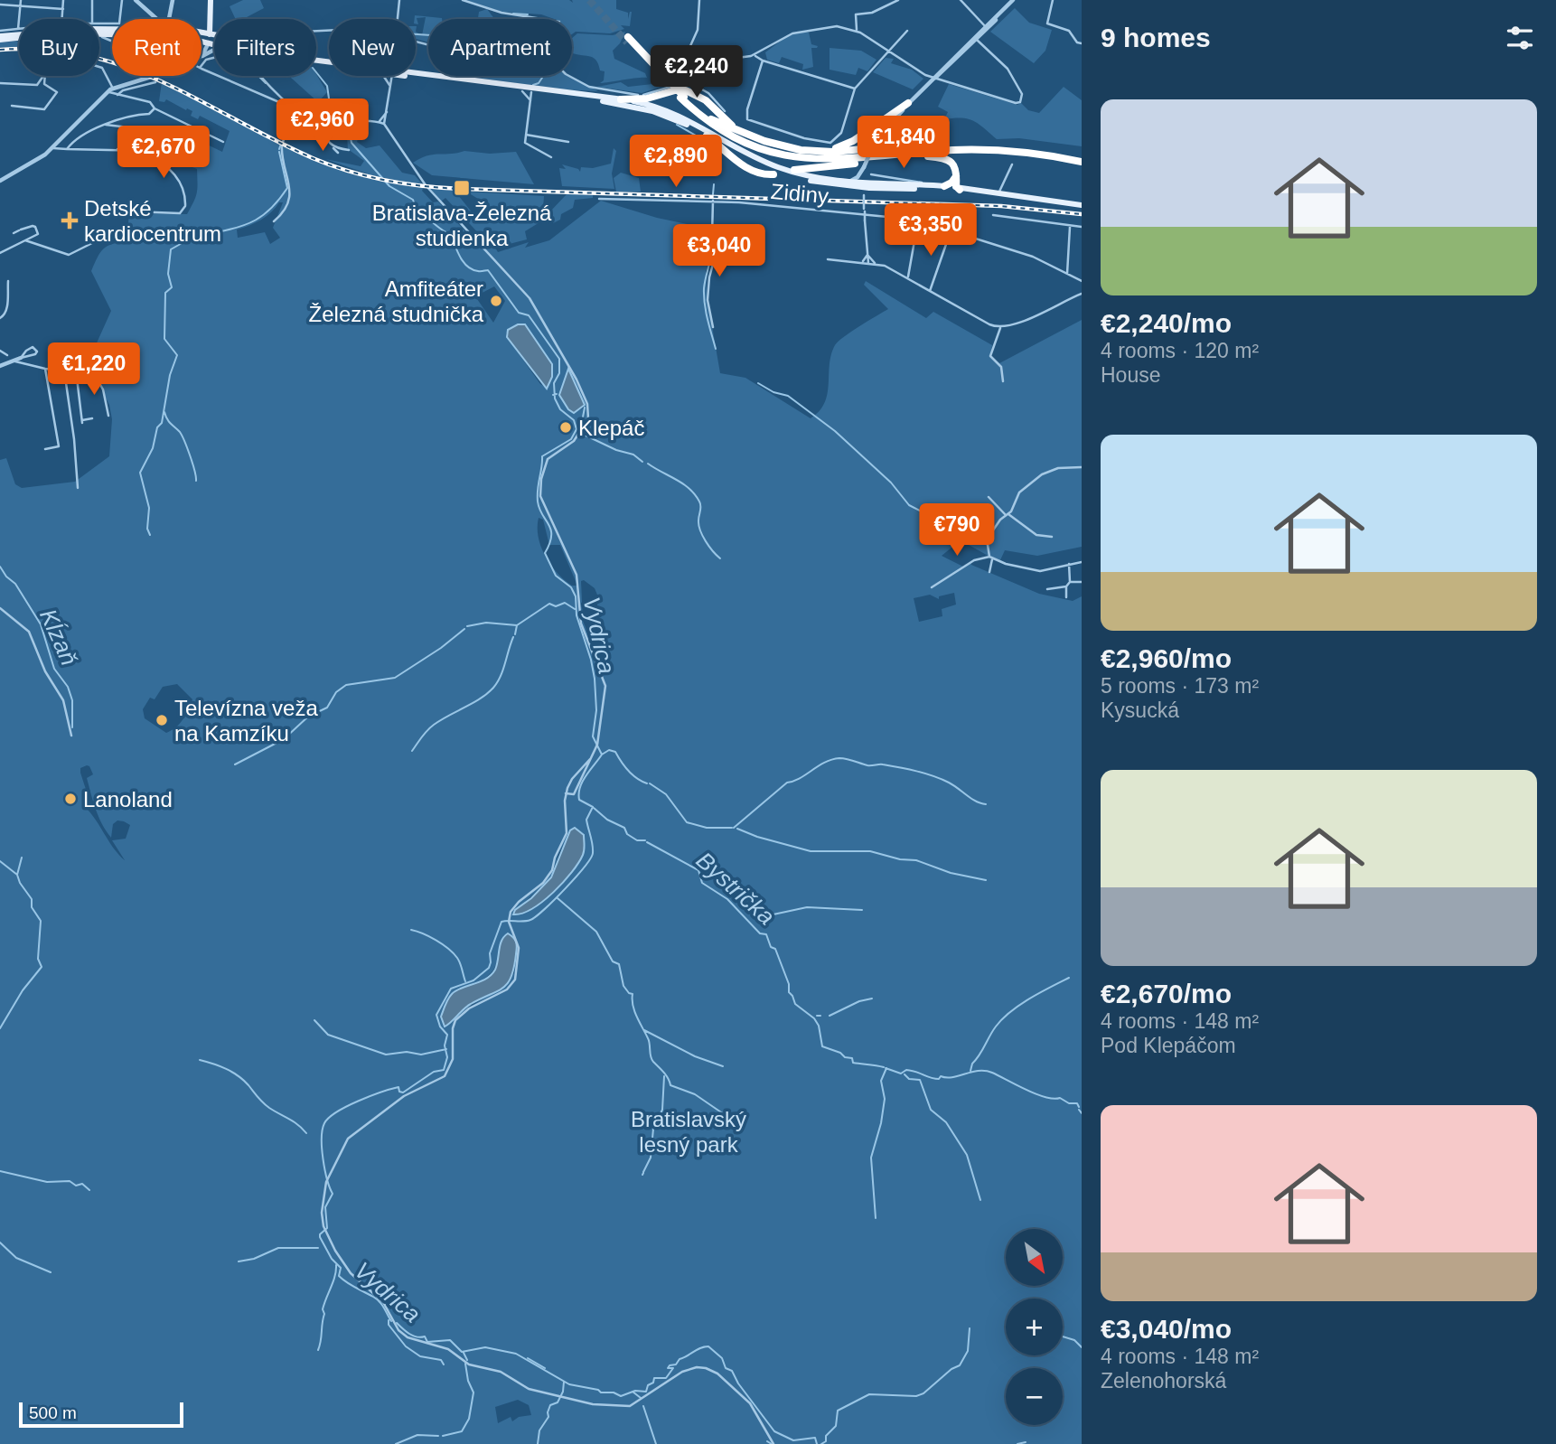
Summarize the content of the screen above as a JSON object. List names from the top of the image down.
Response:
{
  "streets": {
    "street": ["Zidiny"]
  },
  "water": ["Vydrica", "Kĺzaň", "Bystrička"],
  "parks": ["Bratislavský lesný park"],
  "places": {
    "transit": ["Bratislava-Železná studienka"],
    "health": ["Detské kardiocentrum"],
    "other": [
      "Amfiteáter Železná studnička",
      "Klepáč",
      "Televízna veža na Kamzíku",
      "Lanoland"
    ]
  },
  "scale_bar": "500 m",
  "north": "bottom right",
  "page": {
    "heading": "9 homes",
    "chip": [
      "Buy",
      "Rent",
      "Filters",
      "New",
      "Apartment"
    ],
    "price": [
      "€2,240",
      "€2,960",
      "€1,840",
      "€2,670",
      "€2,890",
      "€3,350",
      "€3,040",
      "€1,220",
      "€790"
    ],
    "list": [
      {
        "name": "€2,240/mo",
        "note": "4 rooms · 120 m² · House"
      },
      {
        "name": "€2,960/mo",
        "note": "5 rooms · 173 m² · Kysucká"
      },
      {
        "name": "€2,670/mo",
        "note": "4 rooms · 148 m² · Pod Klepáčom"
      },
      {
        "name": "€3,040/mo",
        "note": "4 rooms · 148 m² · Zelenohorská"
      }
    ],
    "map_buttons": ["+", "−"],
    "scale": "500 m"
  }
}
